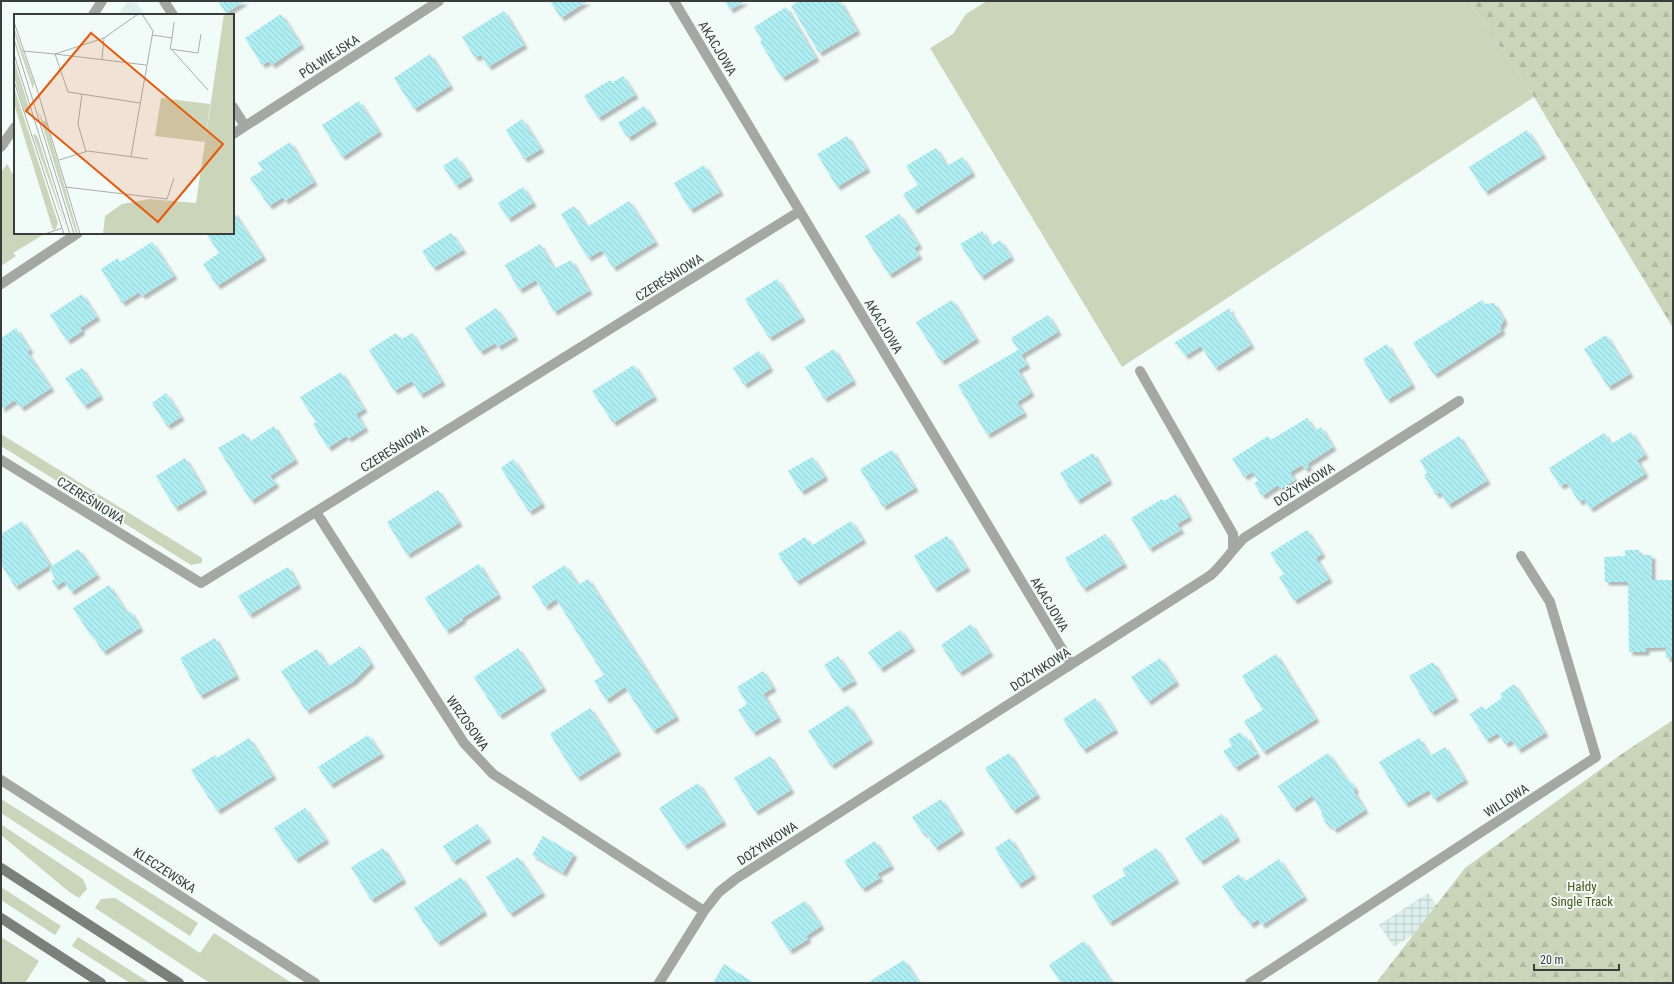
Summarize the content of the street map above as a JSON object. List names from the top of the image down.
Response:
{
  "streets": {
    "street": [
      "AKACJOWA",
      "PÓŁWIEJSKA",
      "CZEREŚNIOWA",
      "DOŻYNKOWA",
      "WRZOSOWA",
      "WILLOWA",
      "KLECZEWSKA"
    ]
  },
  "crossings": [
    ["AKACJOWA", "CZEREŚNIOWA"],
    ["AKACJOWA", "DOŻYNKOWA"],
    ["CZEREŚNIOWA", "WRZOSOWA"],
    ["DOŻYNKOWA", "WRZOSOWA"]
  ],
  "parks": ["Hałdy Single Track"],
  "scale_bar": "20 m"
}
